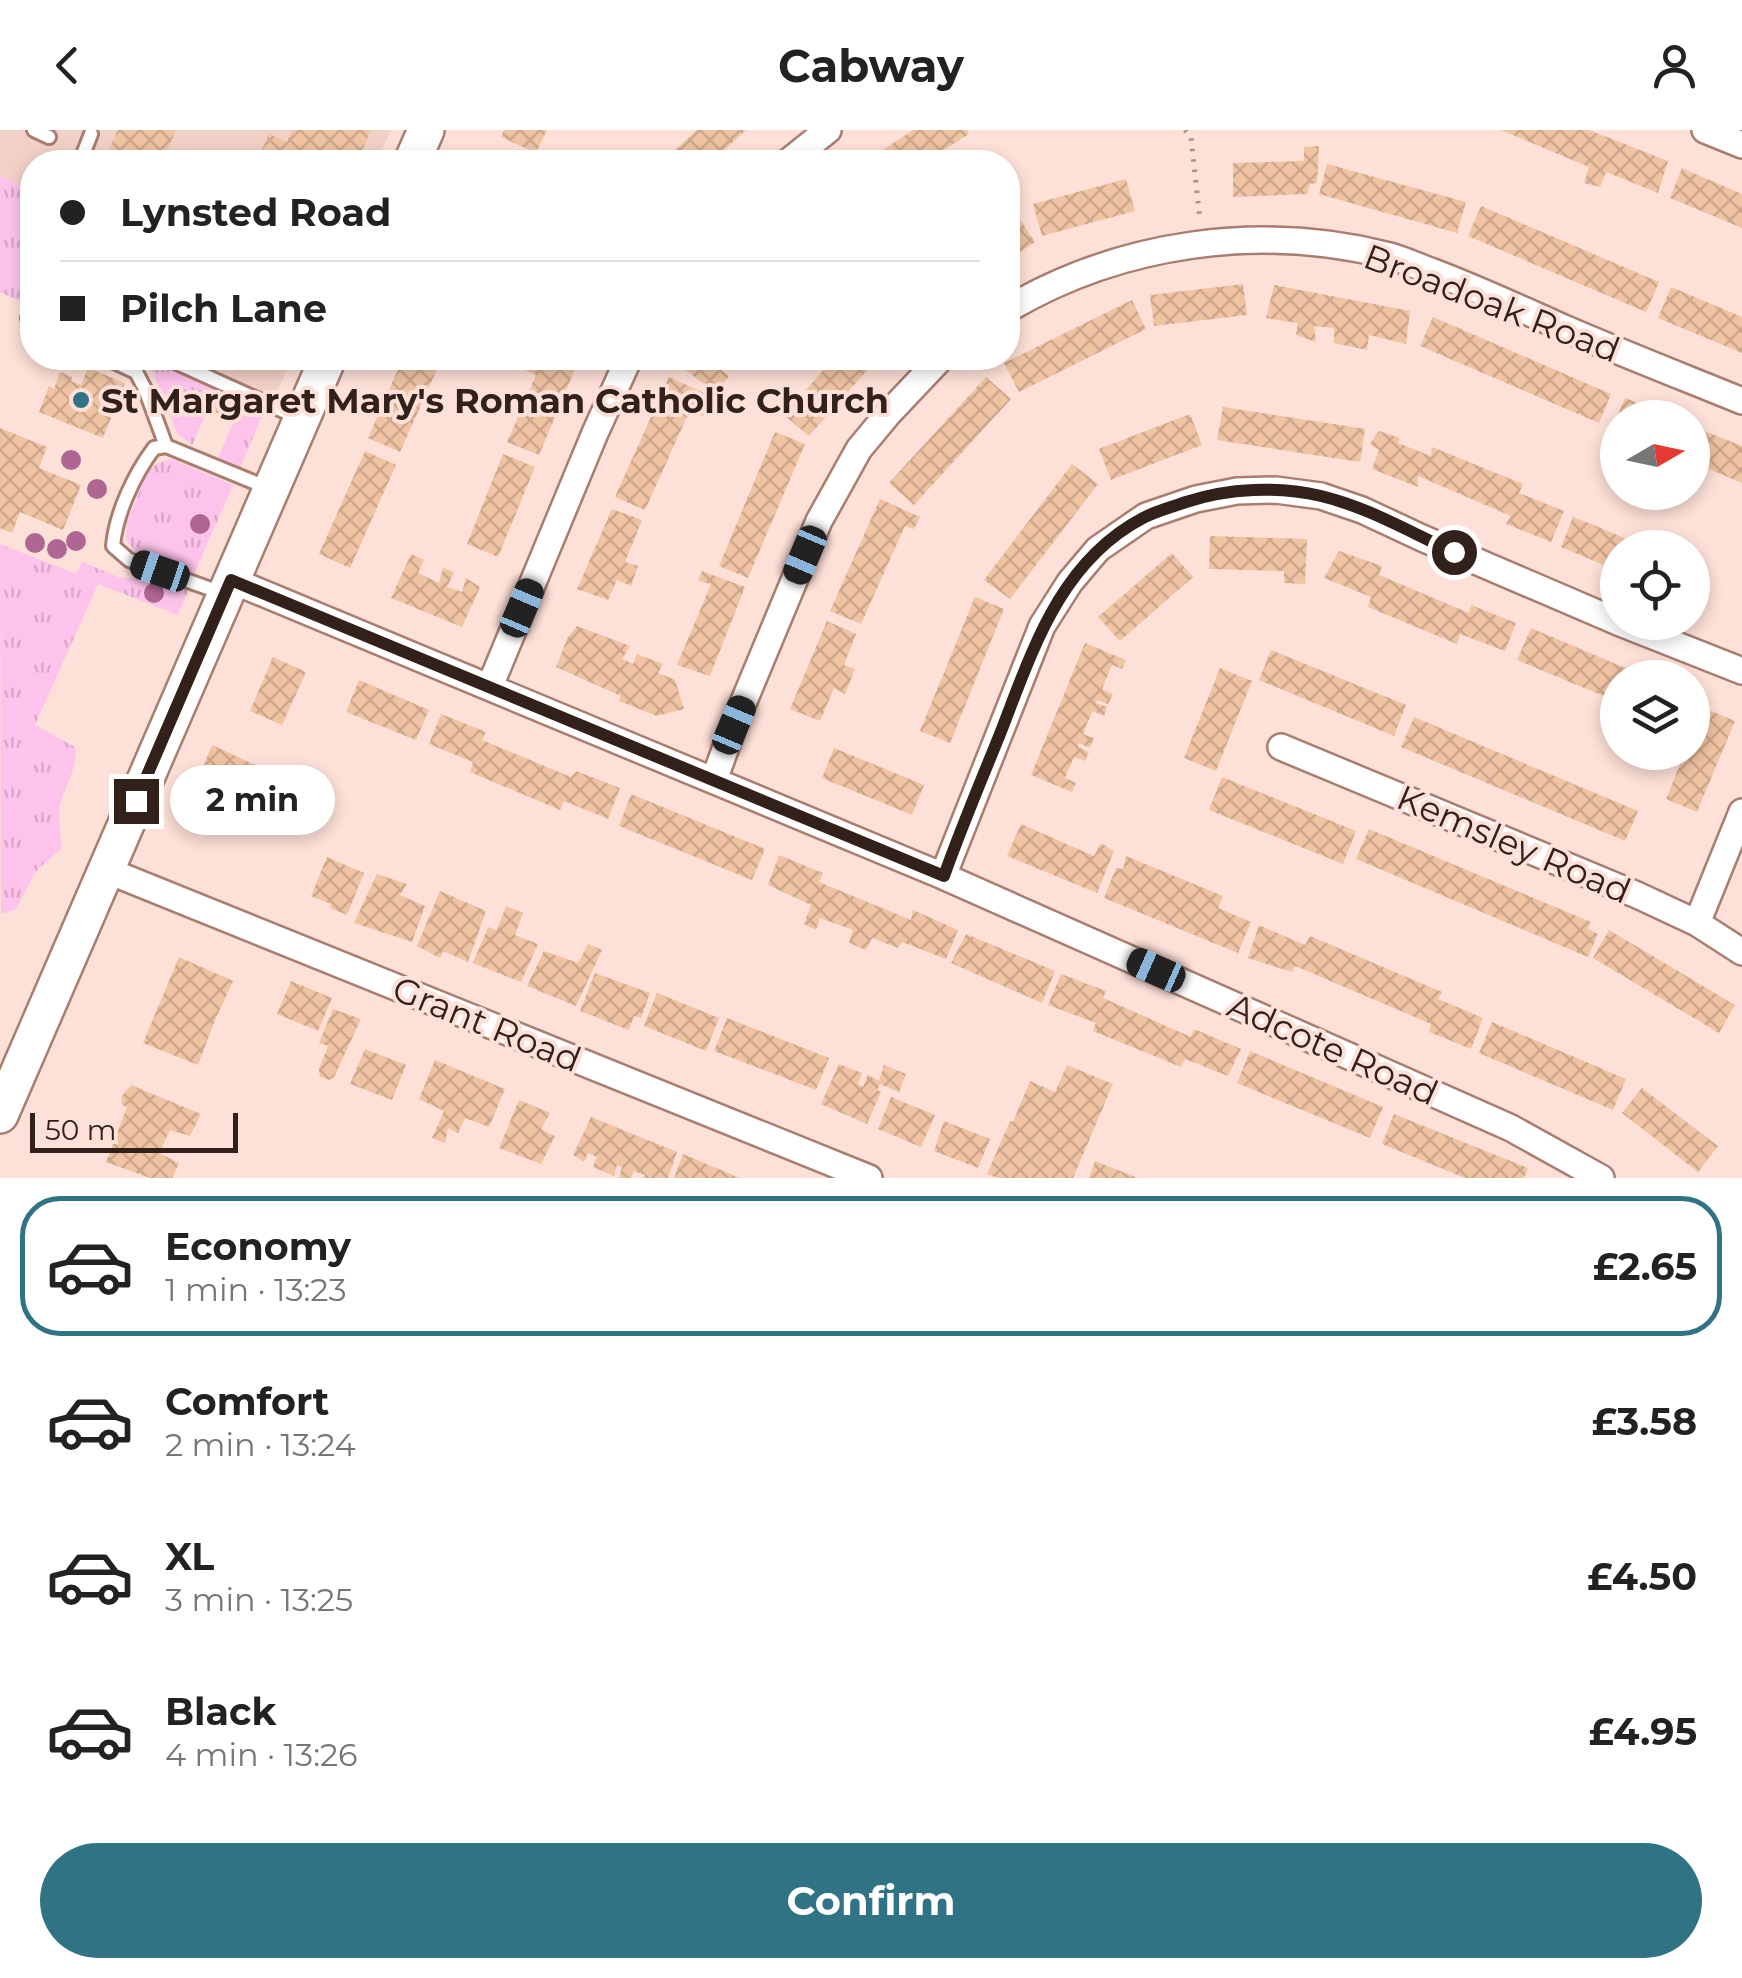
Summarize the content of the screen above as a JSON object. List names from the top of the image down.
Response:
{
  "streets": {
    "street": [
      "Broadoak Road",
      "Kemsley Road",
      "Grant Road",
      "Adcote Road"
    ]
  },
  "places": ["St Margaret Mary's Roman Catholic Church"],
  "scale_bar": "50 m",
  "north": "right",
  "page": {
    "header": "Cabway",
    "banner": ["Lynsted Road", "Pilch Lane"],
    "bubble": "2 min",
    "scale": "50 m",
    "list": [
      {
        "name": "Economy",
        "note": "1 min · 13:23",
        "value": "£2.65"
      },
      {
        "name": "Comfort",
        "note": "2 min · 13:24",
        "value": "£3.58"
      },
      {
        "name": "XL",
        "note": "3 min · 13:25",
        "value": "£4.50"
      },
      {
        "name": "Black",
        "note": "4 min · 13:26",
        "value": "£4.95"
      }
    ],
    "buttons": "Confirm"
  }
}
